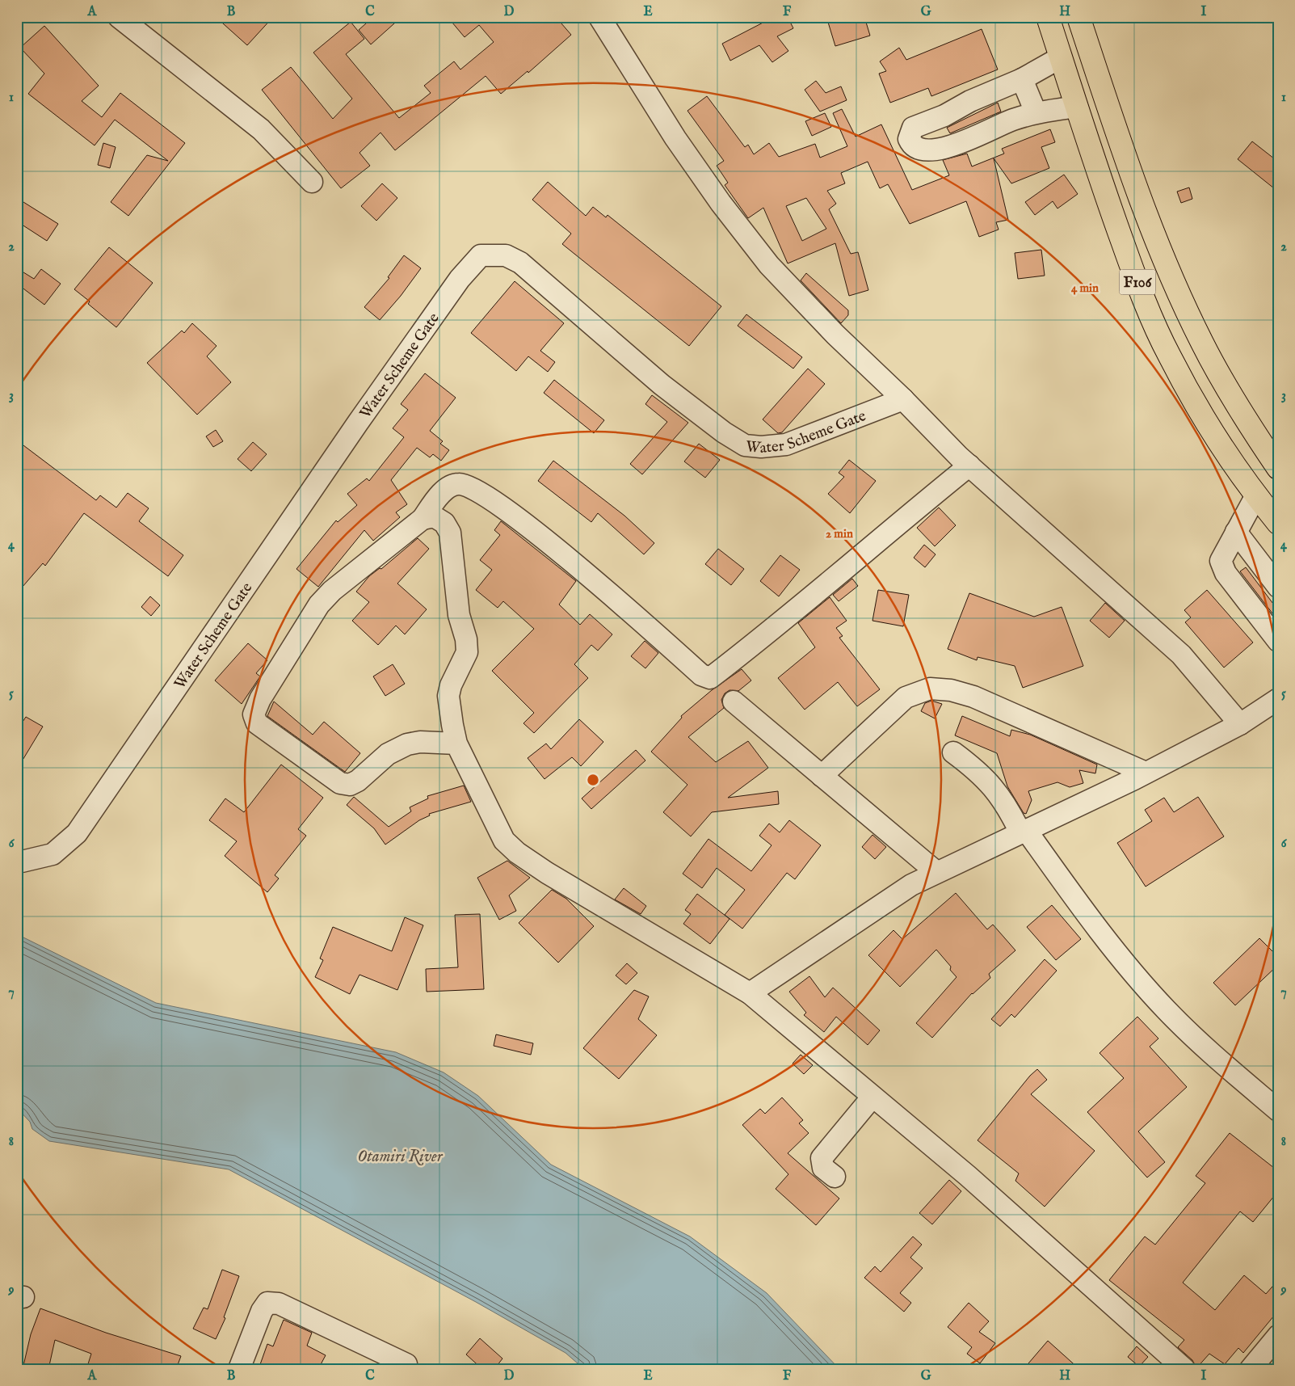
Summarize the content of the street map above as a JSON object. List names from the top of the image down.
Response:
{
  "streets": {
    "main road": ["F106"],
    "street": ["Water Scheme Gate"]
  },
  "water": ["Otamiri River"],
  "grid": {
    "columns": [
      "A",
      "B",
      "C",
      "D",
      "E",
      "F",
      "G",
      "H",
      "I"
    ],
    "rows": [
      "1",
      "2",
      "3",
      "4",
      "5",
      "6",
      "7",
      "8",
      "9"
    ]
  },
  "rings": ["4 min", "2 min"]
}
